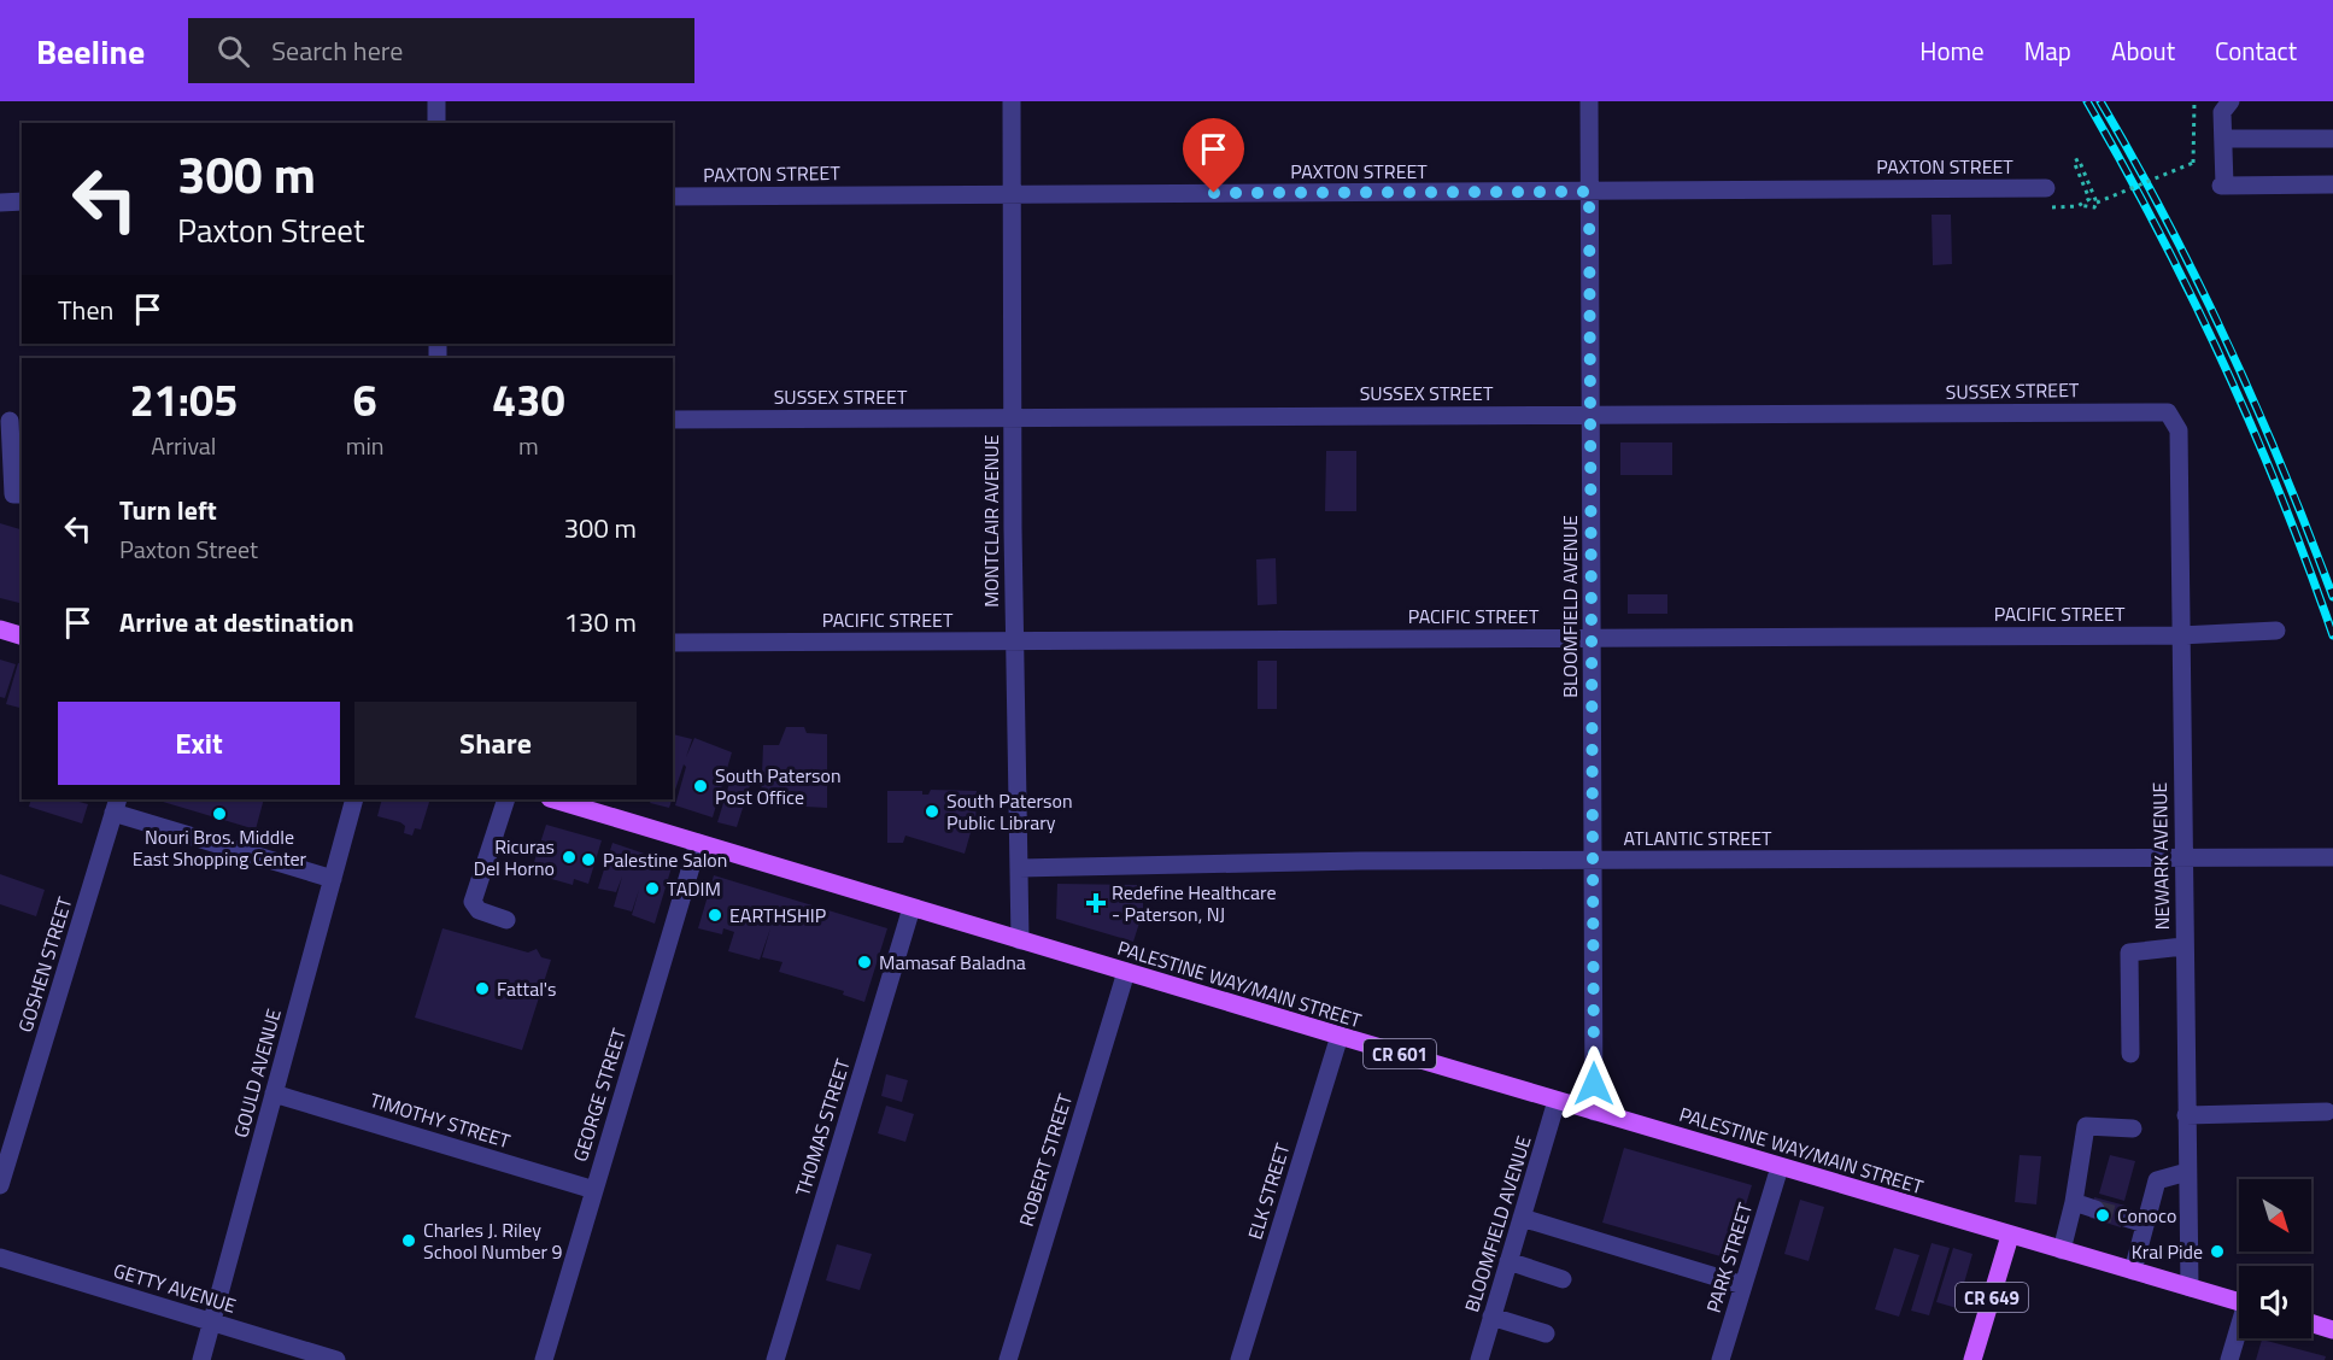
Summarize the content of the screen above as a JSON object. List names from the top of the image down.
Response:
{
  "streets": {
    "main road": ["PALESTINE WAY/MAIN STREET", "CR 601", "CR 649"],
    "street": [
      "PAXTON STREET",
      "SUSSEX STREET",
      "MONTCLAIR AVENUE",
      "BLOOMFIELD AVENUE",
      "PACIFIC STREET",
      "ATLANTIC STREET",
      "NEWARK AVENUE",
      "GOSHEN STREET",
      "GOULD AVENUE",
      "GEORGE STREET",
      "TIMOTHY STREET",
      "THOMAS STREET",
      "ROBERT STREET",
      "ELK STREET",
      "PARK STREET",
      "GETTY AVENUE"
    ]
  },
  "crossings": [
    ["PAXTON STREET", "MONTCLAIR AVENUE"],
    ["PAXTON STREET", "BLOOMFIELD AVENUE"],
    ["SUSSEX STREET", "MONTCLAIR AVENUE"],
    ["SUSSEX STREET", "BLOOMFIELD AVENUE"],
    ["SUSSEX STREET", "NEWARK AVENUE"],
    ["MONTCLAIR AVENUE", "PACIFIC STREET"],
    ["MONTCLAIR AVENUE", "ATLANTIC STREET"],
    ["MONTCLAIR AVENUE", "PALESTINE WAY/MAIN STREET"],
    ["BLOOMFIELD AVENUE", "PACIFIC STREET"],
    ["BLOOMFIELD AVENUE", "ATLANTIC STREET"],
    ["BLOOMFIELD AVENUE", "PALESTINE WAY/MAIN STREET"],
    ["PACIFIC STREET", "NEWARK AVENUE"],
    ["ATLANTIC STREET", "NEWARK AVENUE"],
    ["NEWARK AVENUE", "PALESTINE WAY/MAIN STREET"],
    ["PALESTINE WAY/MAIN STREET", "GEORGE STREET"],
    ["PALESTINE WAY/MAIN STREET", "THOMAS STREET"],
    ["PALESTINE WAY/MAIN STREET", "ROBERT STREET"],
    ["PALESTINE WAY/MAIN STREET", "ELK STREET"],
    ["PALESTINE WAY/MAIN STREET", "PARK STREET"],
    ["PALESTINE WAY/MAIN STREET", "CR 649"],
    ["GOULD AVENUE", "TIMOTHY STREET"],
    ["GOULD AVENUE", "GETTY AVENUE"],
    ["GEORGE STREET", "TIMOTHY STREET"]
  ],
  "places": {
    "other": [
      "South Paterson Post Office",
      "South Paterson Public Library",
      "Nouri Bros. Middle East Shopping Center",
      "Ricuras Del Horno",
      "Palestine Salon",
      "TADIM",
      "EARTHSHIP",
      "Mamasaf Baladna",
      "Fattal's",
      "Conoco",
      "Charles J. Riley School Number 9",
      "Kral Pide"
    ],
    "health": ["Redefine Healthcare - Paterson, NJ"]
  },
  "north": "bottom right",
  "page": {
    "header": "Beeline",
    "search": "Search here",
    "nav": [
      "Home",
      "Map",
      "About",
      "Contact"
    ],
    "turn": ["300 m", "Paxton Street"],
    "then": "Then",
    "eta": [
      "21:05",
      "Arrival",
      "6",
      "min",
      "430",
      "m"
    ],
    "list": [
      {
        "name": "Turn left",
        "note": "Paxton Street",
        "value": "300 m"
      },
      {
        "name": "Arrive at destination",
        "value": "130 m"
      }
    ],
    "buttons": ["Exit", "Share"]
  }
}
